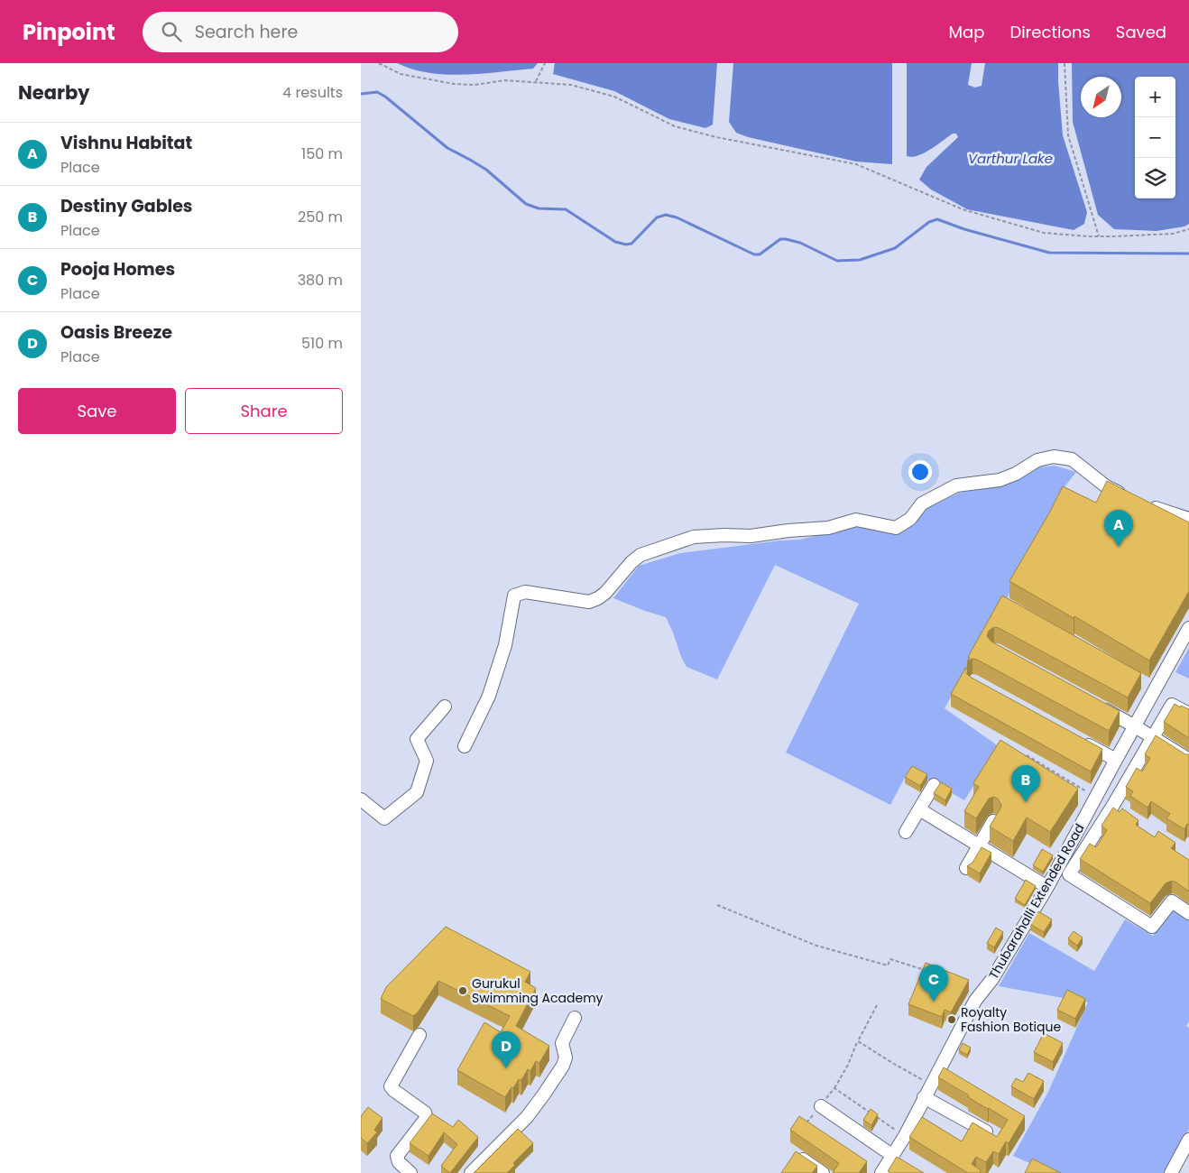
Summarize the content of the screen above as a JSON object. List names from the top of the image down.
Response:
{
  "streets": {
    "street": ["Thubarahalli Extended Road"]
  },
  "water": ["Varthur Lake"],
  "places": ["Gurukul Swimming Academy", "Royalty Fashion Botique"],
  "north": "bottom left",
  "page": {
    "header": "Pinpoint",
    "search": "Search here",
    "nav": ["Map", "Directions", "Saved"],
    "heading": ["Nearby", "4 results"],
    "map_buttons": ["+", "−"],
    "list": [
      {
        "mark": "A",
        "name": "Vishnu Habitat",
        "note": "Place",
        "value": "150 m"
      },
      {
        "mark": "B",
        "name": "Destiny Gables",
        "note": "Place",
        "value": "250 m"
      },
      {
        "mark": "C",
        "name": "Pooja Homes",
        "note": "Place",
        "value": "380 m"
      },
      {
        "mark": "D",
        "name": "Oasis Breeze",
        "note": "Place",
        "value": "510 m"
      }
    ],
    "buttons": ["Save", "Share"],
    "pins": [
      "A",
      "B",
      "C",
      "D"
    ]
  }
}
